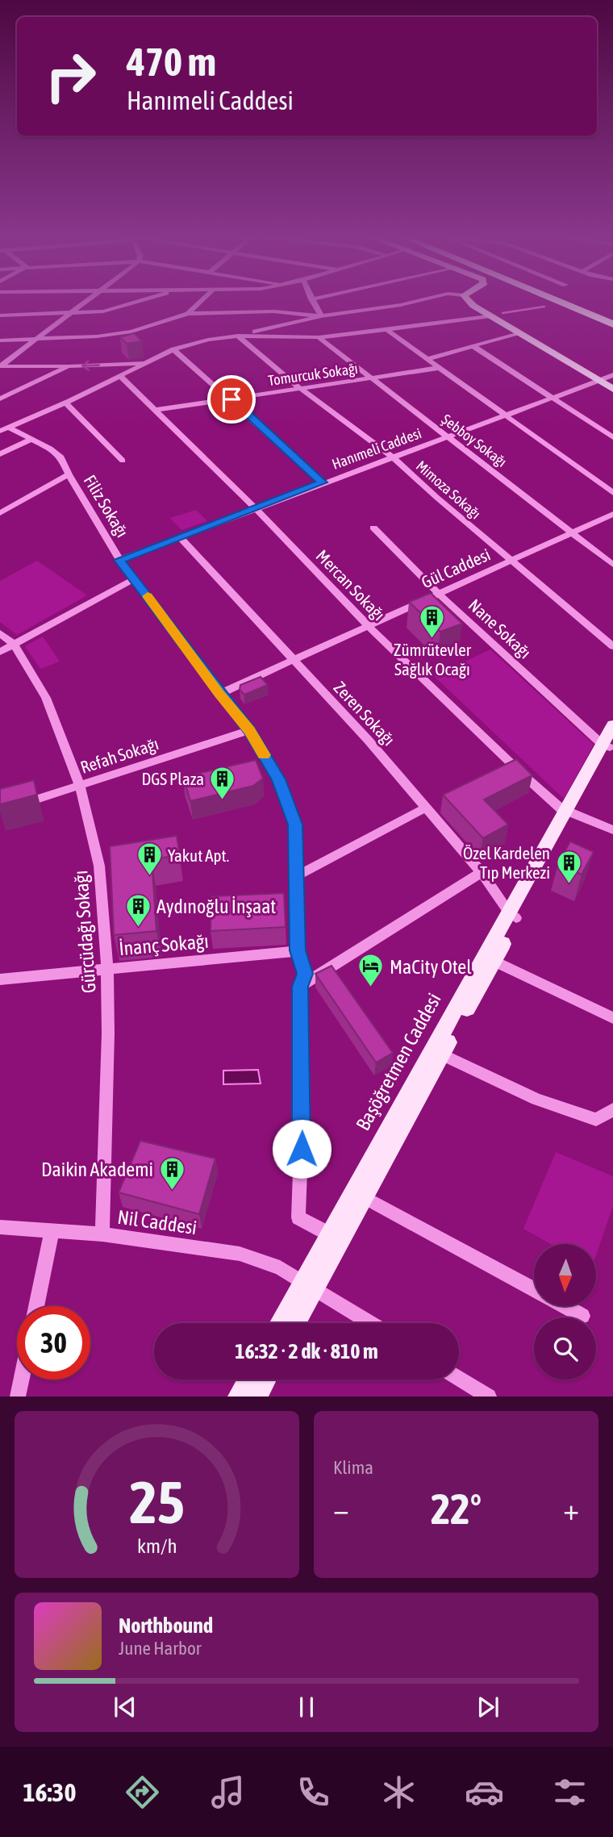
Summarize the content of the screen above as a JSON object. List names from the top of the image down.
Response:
{
  "streets": {
    "main road": ["Başöğretmen Caddesi"],
    "street": [
      "Tomurcuk Sokağı",
      "Şebboy Sokağı",
      "Hanımeli Caddesi",
      "Mimoza Sokağı",
      "Filiz Sokağı",
      "Gül Caddesi",
      "Mercan Sokağı",
      "Nane Sokağı",
      "Zeren Sokağı",
      "Refah Sokağı",
      "Gürcüdağı Sokağı",
      "İnanç Sokağı",
      "Nil Caddesi"
    ]
  },
  "crossings": [
    ["Tomurcuk Sokağı", "Şebboy Sokağı"],
    ["Tomurcuk Sokağı", "Mimoza Sokağı"],
    ["Tomurcuk Sokağı", "Mercan Sokağı"],
    ["Şebboy Sokağı", "Hanımeli Caddesi"],
    ["Şebboy Sokağı", "Gül Caddesi"],
    ["Hanımeli Caddesi", "Mimoza Sokağı"],
    ["Hanımeli Caddesi", "Filiz Sokağı"],
    ["Hanımeli Caddesi", "Mercan Sokağı"],
    ["Hanımeli Caddesi", "Zeren Sokağı"],
    ["Mimoza Sokağı", "Gül Caddesi"],
    ["Filiz Sokağı", "Gül Caddesi"],
    ["Filiz Sokağı", "Refah Sokağı"],
    ["Filiz Sokağı", "İnanç Sokağı"],
    ["Filiz Sokağı", "Başöğretmen Caddesi"],
    ["Gül Caddesi", "Mercan Sokağı"],
    ["Gül Caddesi", "Nane Sokağı"],
    ["Gül Caddesi", "Zeren Sokağı"],
    ["Mercan Sokağı", "Başöğretmen Caddesi"],
    ["Nane Sokağı", "Başöğretmen Caddesi"],
    ["Zeren Sokağı", "Başöğretmen Caddesi"],
    ["Refah Sokağı", "Gürcüdağı Sokağı"],
    ["Gürcüdağı Sokağı", "İnanç Sokağı"],
    ["Gürcüdağı Sokağı", "Nil Caddesi"],
    ["Başöğretmen Caddesi", "Nil Caddesi"]
  ],
  "places": {
    "building": [
      "Zümrütevler Sağlık Ocağı",
      "DGS Plaza",
      "Yakut Apt.",
      "Özel Kardelen Tıp Merkezi",
      "Aydınoğlu İnşaat",
      "Daikin Akademi"
    ],
    "hotel": ["MaCity Otel"]
  },
  "north": "bottom",
  "page": {
    "turn": ["470 m", "Hanımeli Caddesi"],
    "limit": "30",
    "trip": "16:32 · 2 dk · 810 m",
    "tile": "Klima",
    "heat": ["−", "22°", "+"],
    "song": ["Northbound", "June Harbor"],
    "tabs": "16:30",
    "gauge": ["25", "km/h"]
  }
}
